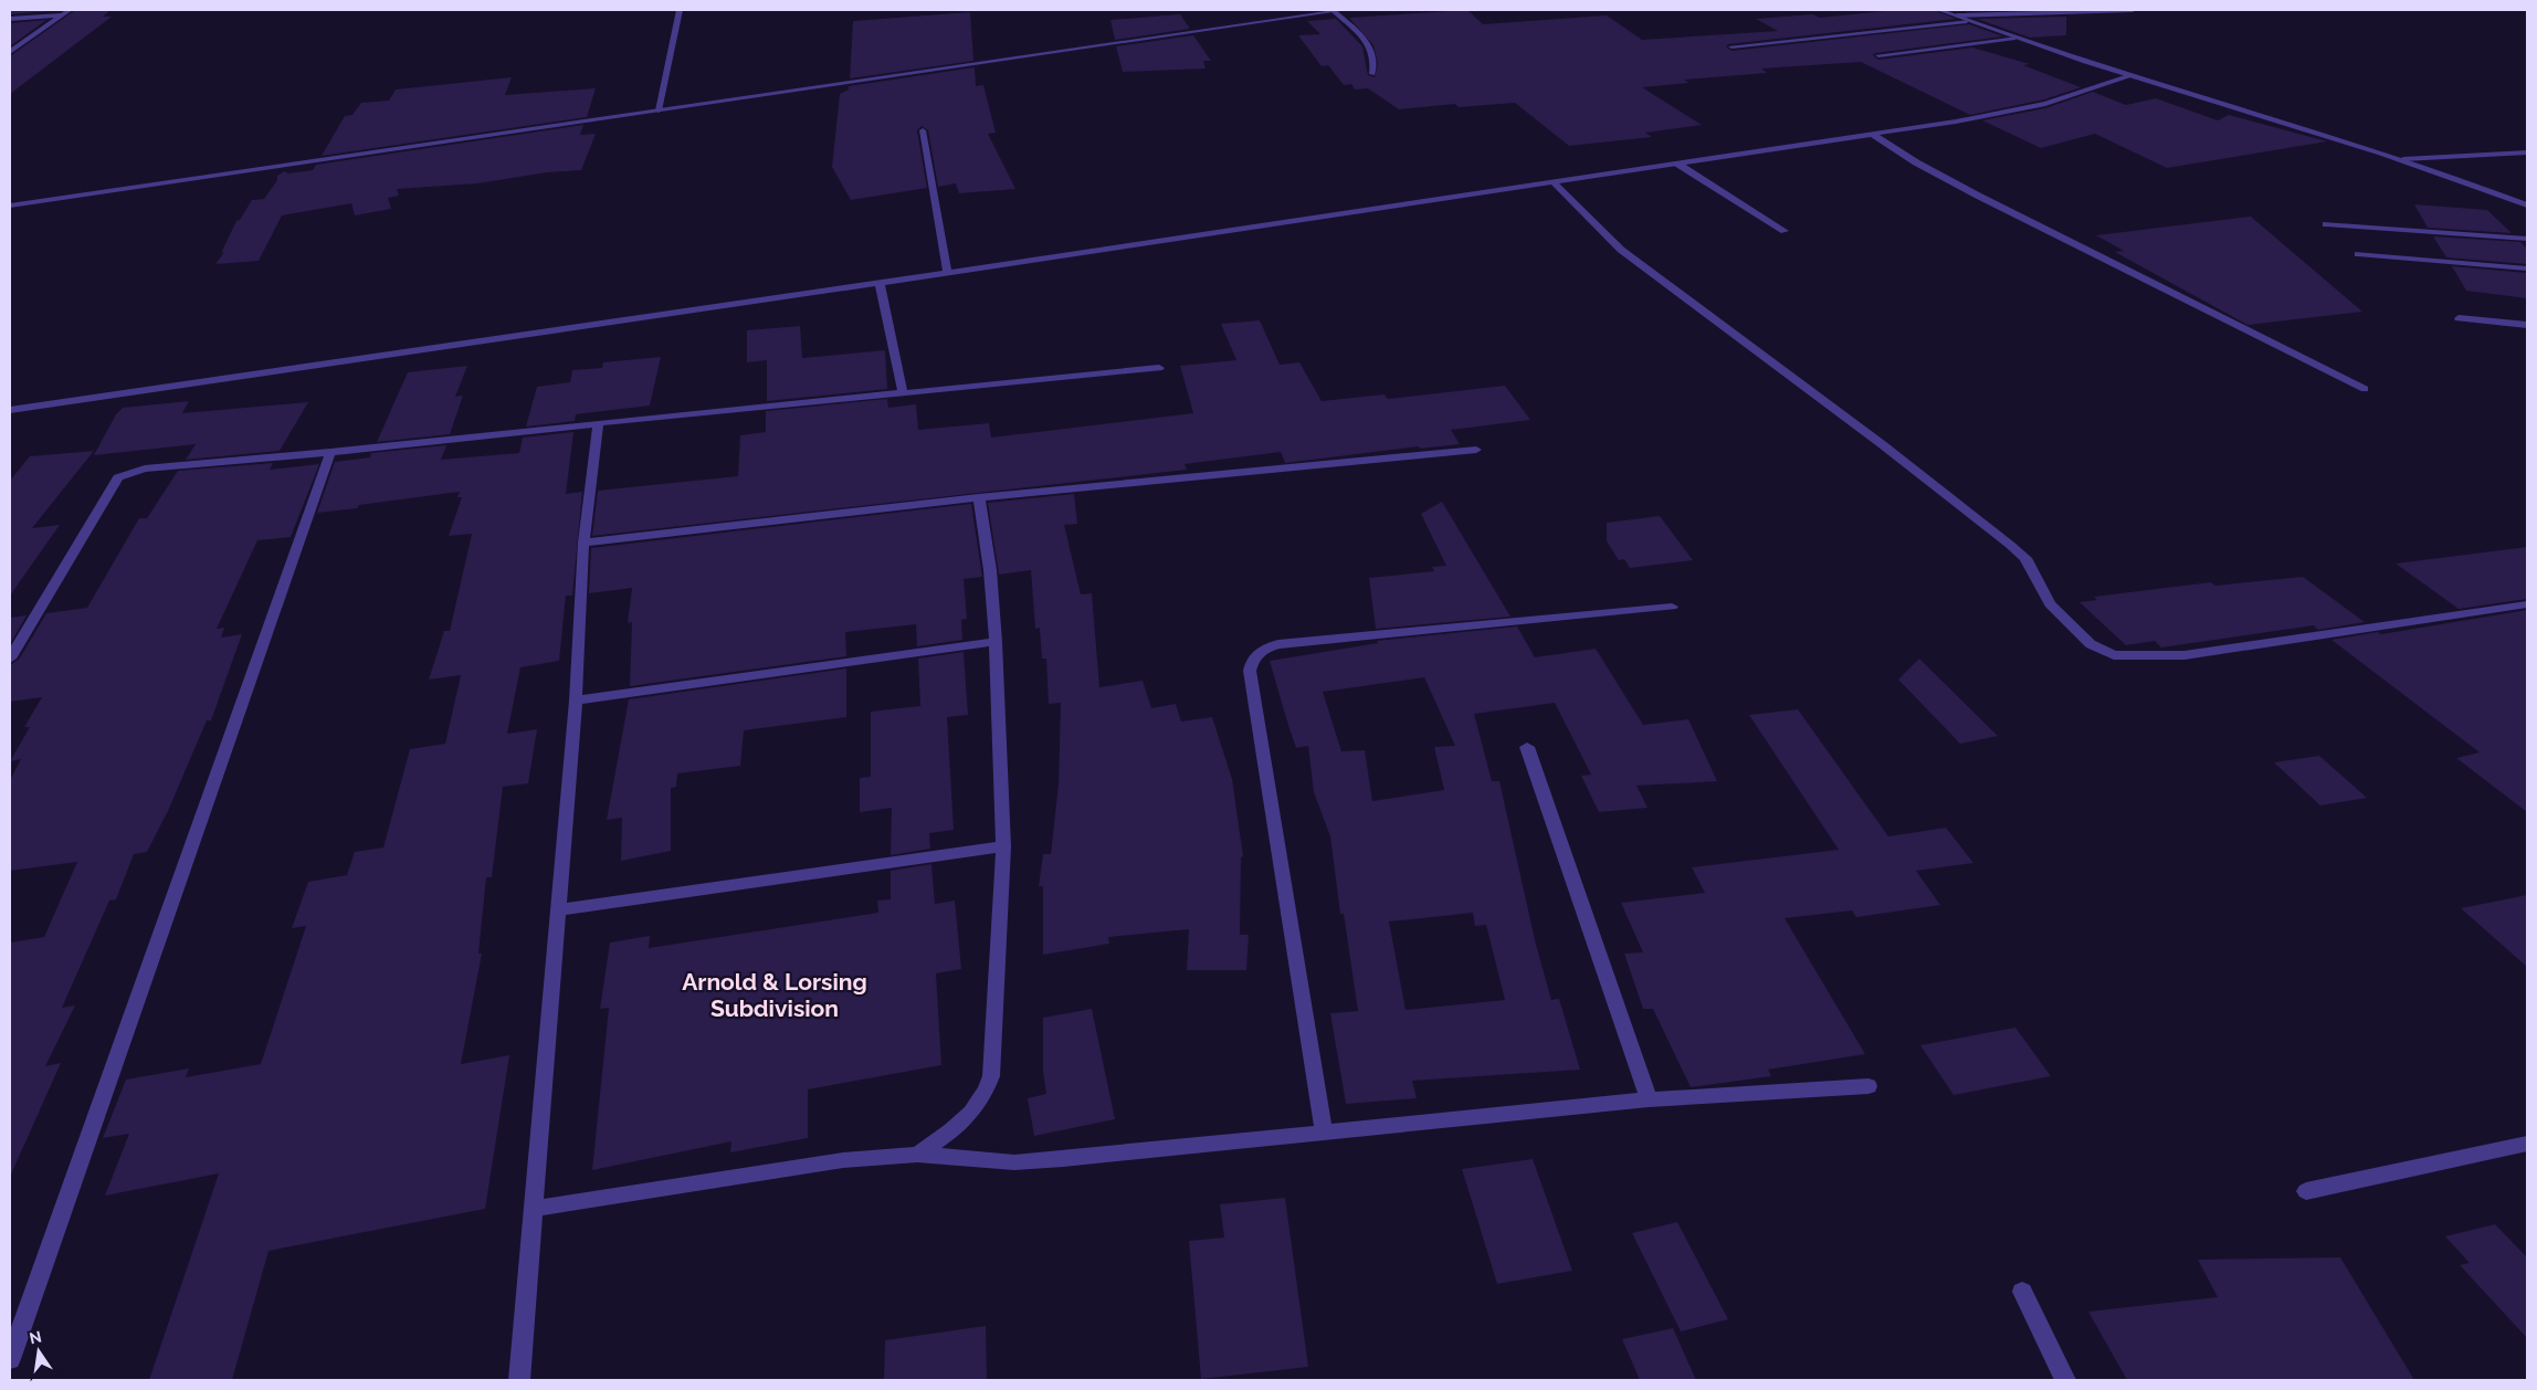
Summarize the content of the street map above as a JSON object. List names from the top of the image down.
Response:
{
  "districts": ["Arnold & Lorsing Subdivision"],
  "north": "top"
}
